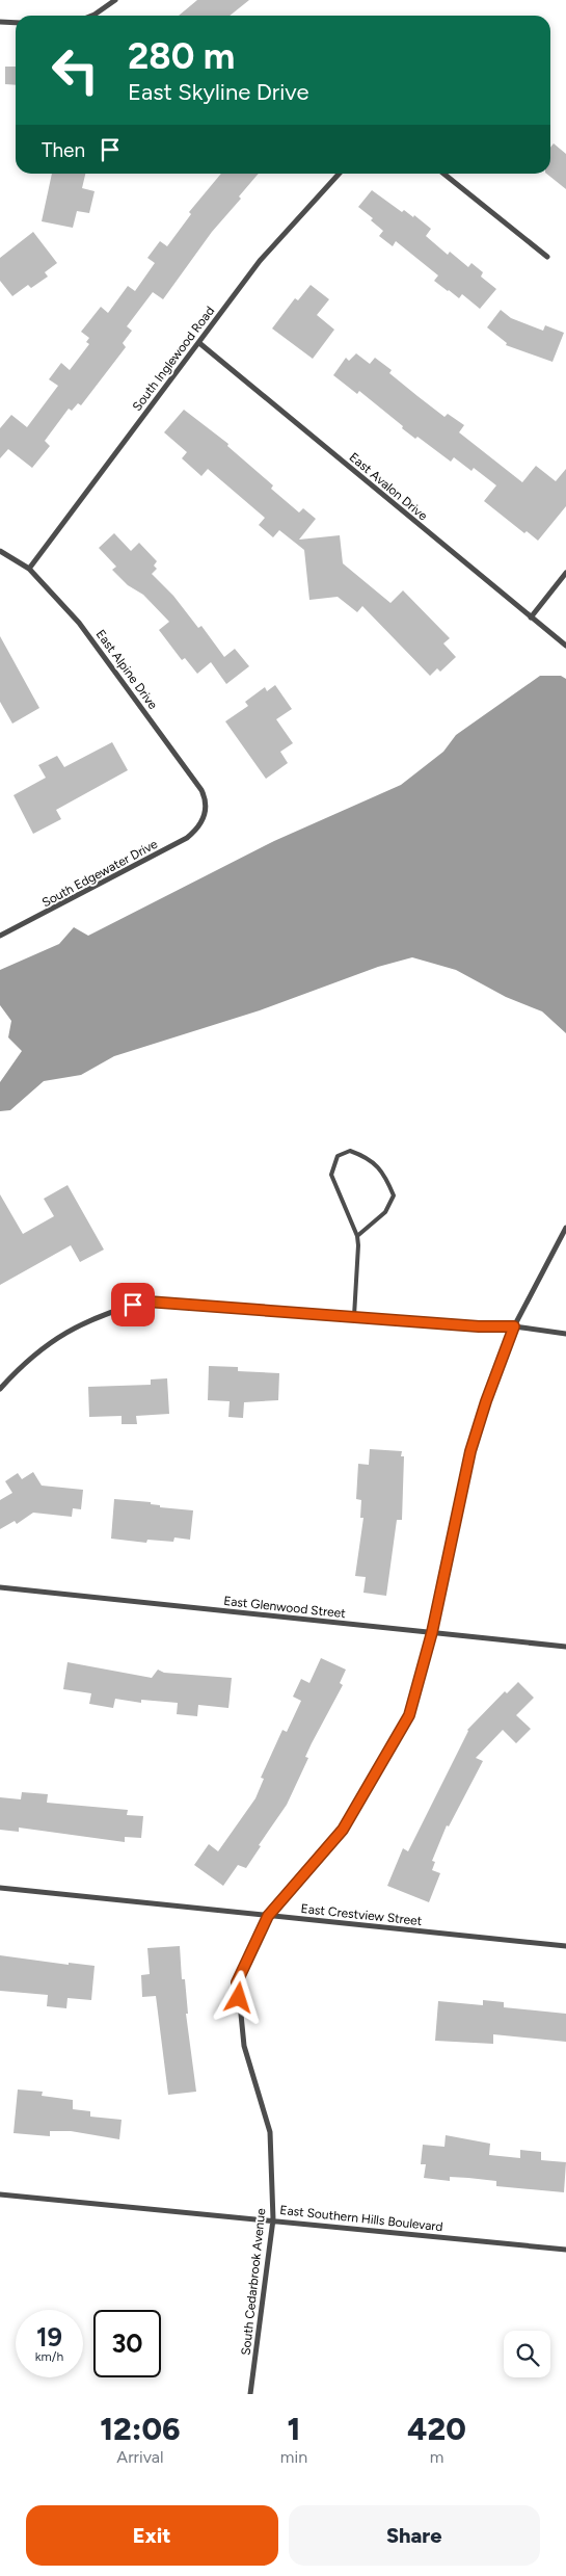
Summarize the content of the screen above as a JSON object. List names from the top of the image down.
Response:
{
  "streets": {
    "street": [
      "South Inglewood Road",
      "East Avalon Drive",
      "East Alpine Drive",
      "South Edgewater Drive",
      "East Glenwood Street",
      "East Crestview Street",
      "East Southern Hills Boulevard",
      "South Cedarbrook Avenue"
    ]
  },
  "crossings": [
    ["South Inglewood Road", "East Avalon Drive"],
    ["South Inglewood Road", "East Alpine Drive"],
    ["East Alpine Drive", "South Edgewater Drive"],
    ["East Glenwood Street", "South Cedarbrook Avenue"],
    ["East Crestview Street", "South Cedarbrook Avenue"],
    ["East Southern Hills Boulevard", "South Cedarbrook Avenue"]
  ],
  "page": {
    "turn": ["280 m", "East Skyline Drive"],
    "then": "Then",
    "speed": "19 km/h",
    "limit": "30",
    "eta": [
      "12:06",
      "Arrival",
      "1",
      "min",
      "420",
      "m"
    ],
    "buttons": ["Exit", "Share"]
  }
}
